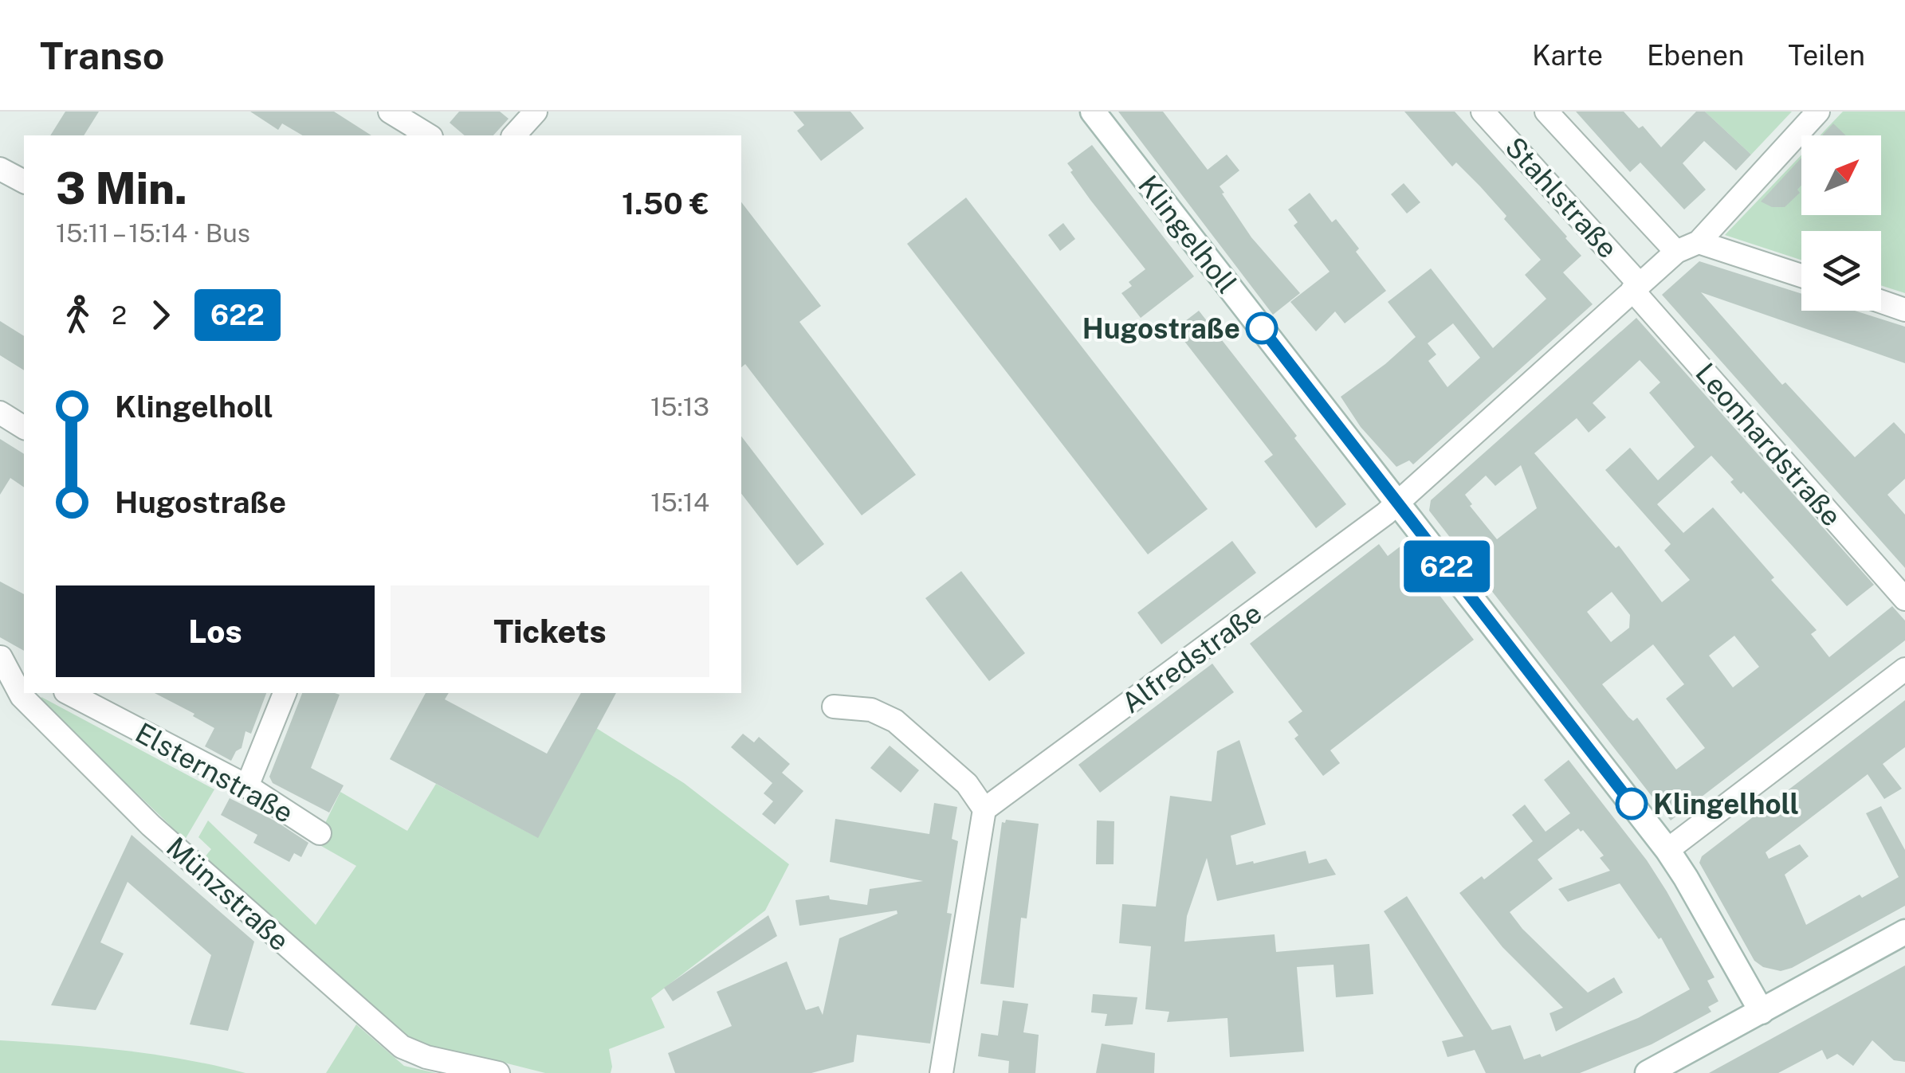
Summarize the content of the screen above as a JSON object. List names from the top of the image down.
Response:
{
  "streets": {
    "street": [
      "Stahlstraße",
      "Klingelholl",
      "Leonhardstraße",
      "Alfredstraße",
      "Elsternstraße",
      "Münzstraße"
    ]
  },
  "crossings": [
    ["Stahlstraße", "Leonhardstraße"],
    ["Klingelholl", "Alfredstraße"]
  ],
  "places": ["Hugostraße", "Klingelholl"],
  "lines": ["bus line 622"],
  "north": "top right",
  "page": {
    "header": "Transo",
    "nav": ["Karte", "Ebenen", "Teilen"],
    "on_map": "622",
    "heading": ["3 Min.", "15:11 – 15:14 · Bus", "1.50 €"],
    "legs": ["2", "622"],
    "list": [
      {
        "name": "Klingelholl",
        "value": "15:13"
      },
      {
        "name": "Hugostraße",
        "value": "15:14"
      }
    ],
    "buttons": ["Los", "Tickets"]
  }
}
